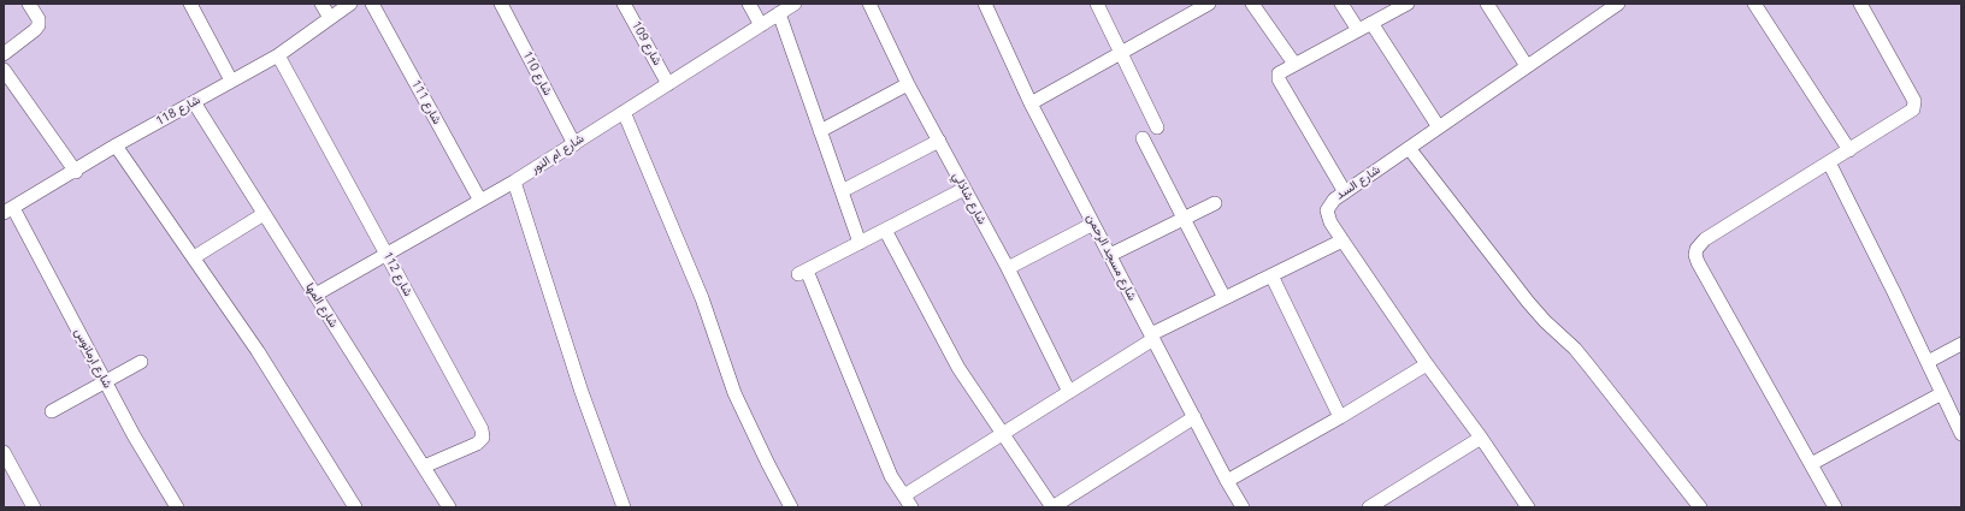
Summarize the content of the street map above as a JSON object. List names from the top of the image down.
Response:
{
  "streets": {
    "street": [
      "شارع 109",
      "شارع 110",
      "شارع 111",
      "شارع 118",
      "شارع ام النور",
      "شارع السد",
      "شارع شاذلي",
      "شارع مسجد الرحمن",
      "شارع 112",
      "شارع المها",
      "شارع ارمانوس"
    ]
  },
  "crossings": [
    ["شارع 109", "شارع ام النور"],
    ["شارع 110", "شارع ام النور"],
    ["شارع 111", "شارع ام النور"],
    ["شارع 118", "شارع 112"],
    ["شارع 118", "شارع المها"],
    ["شارع 118", "شارع ارمانوس"],
    ["شارع ام النور", "شارع 112"],
    ["شارع ام النور", "شارع المها"],
    ["شارع 112", "شارع المها"]
  ]
}
